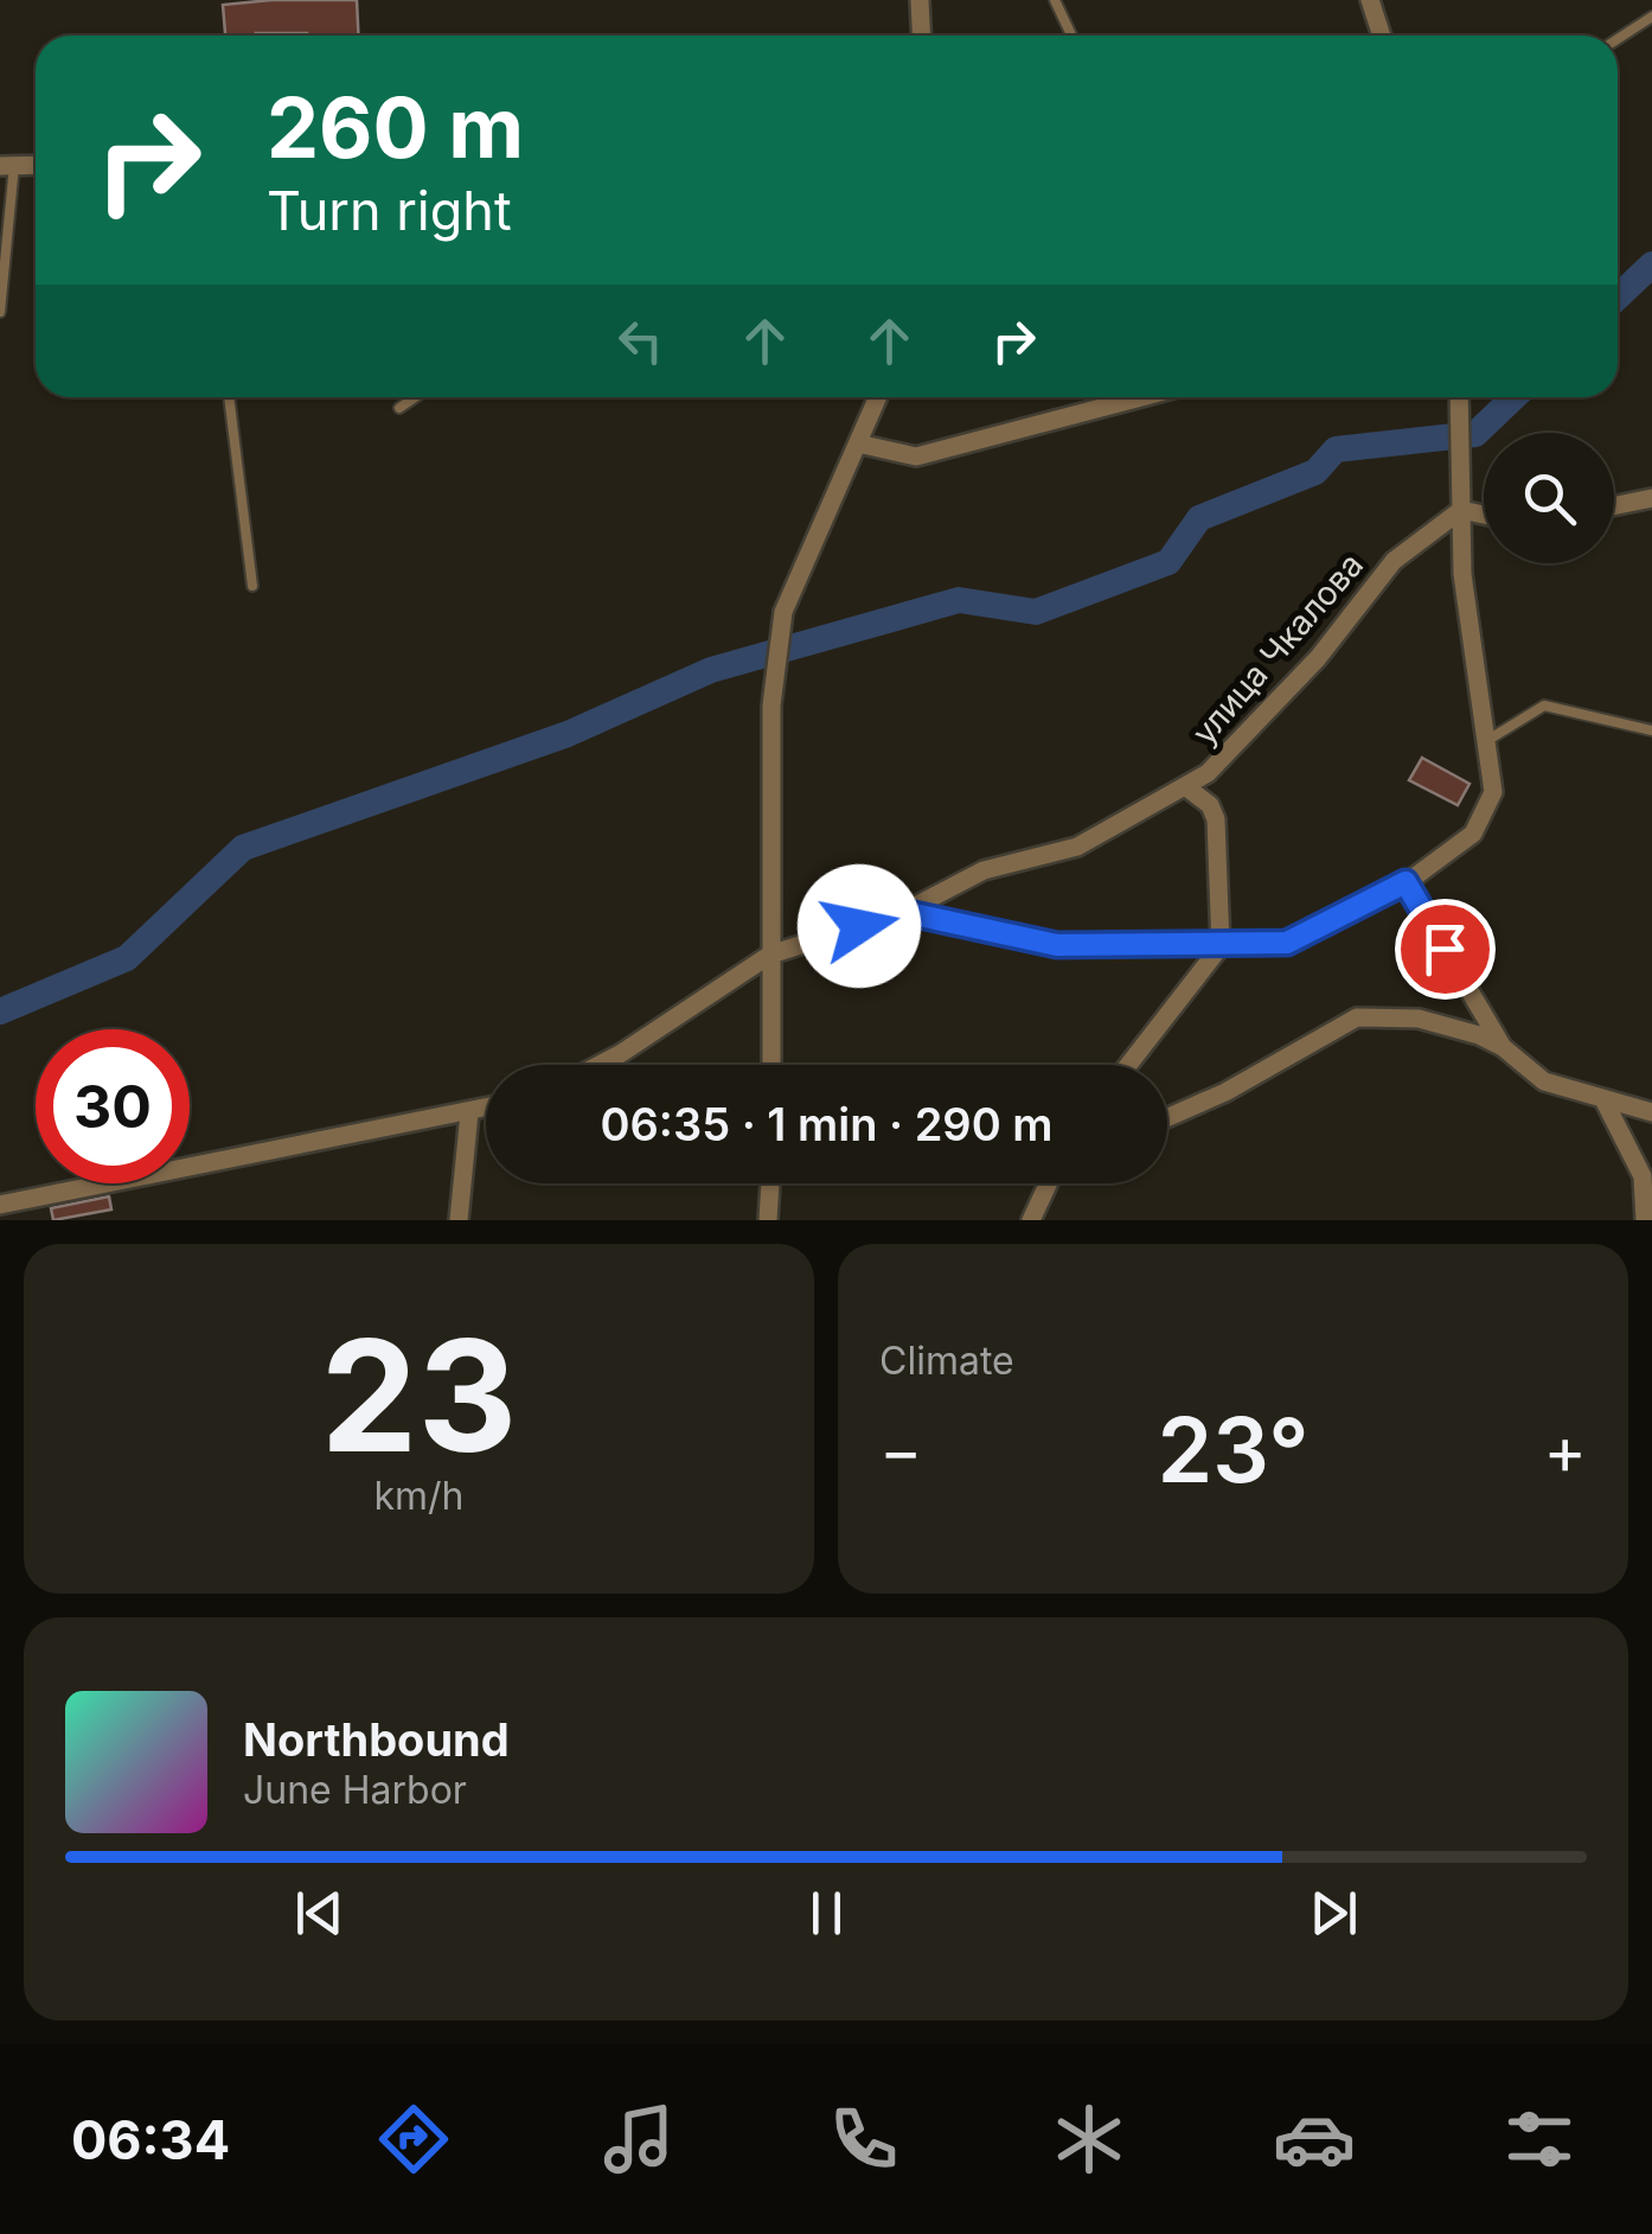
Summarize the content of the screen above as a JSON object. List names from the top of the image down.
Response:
{
  "streets": {
    "street": ["улица Чкалова"]
  },
  "page": {
    "turn": ["260 m", "Turn right"],
    "limit": "30",
    "trip": "06:35 · 1 min · 290 m",
    "tile": [
      ["23", "km/h"],
      "Climate"
    ],
    "heat": ["−", "23°", "+"],
    "song": ["Northbound", "June Harbor"],
    "tabs": "06:34"
  }
}
